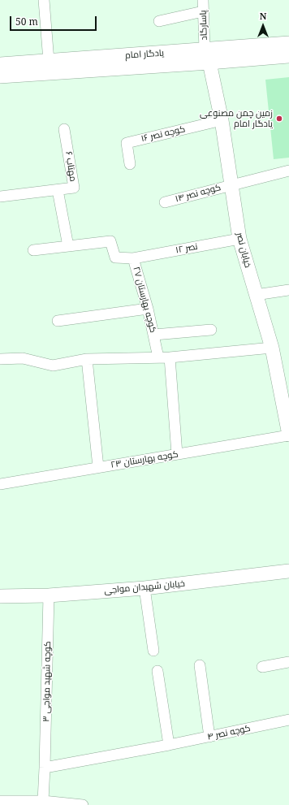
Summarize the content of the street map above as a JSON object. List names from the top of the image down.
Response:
{
  "streets": {
    "street": [
      "پاسارگاد",
      "یادگار امام",
      "کوچه نصر ۱۶",
      "مهتاب ۶",
      "کوچه نصر ۱۴",
      "نصر ۱۲",
      "خیابان نصر",
      "کوچه بهارستان ۲۷",
      "کوچه بهارستان ۲۳",
      "خیابان شهیدان مواجی",
      "کوچه شهید مواجی ۳",
      "کوچه نصر ۴"
    ]
  },
  "crossings": [
    ["پاسارگاد", "یادگار امام"],
    ["یادگار امام", "خیابان نصر"],
    ["کوچه نصر ۱۶", "خیابان نصر"],
    ["مهتاب ۶", "کوچه بهارستان ۲۷"],
    ["کوچه نصر ۱۴", "خیابان نصر"],
    ["نصر ۱۲", "خیابان نصر"],
    ["نصر ۱۲", "کوچه بهارستان ۲۷"],
    ["خیابان نصر", "کوچه بهارستان ۲۳"],
    ["خیابان شهیدان مواجی", "کوچه شهید مواجی ۳"],
    ["کوچه شهید مواجی ۳", "کوچه نصر ۴"]
  ],
  "places": ["زمین چمن مصنوعی یادگار امام"],
  "scale_bar": "50 m",
  "north": "top"
}
